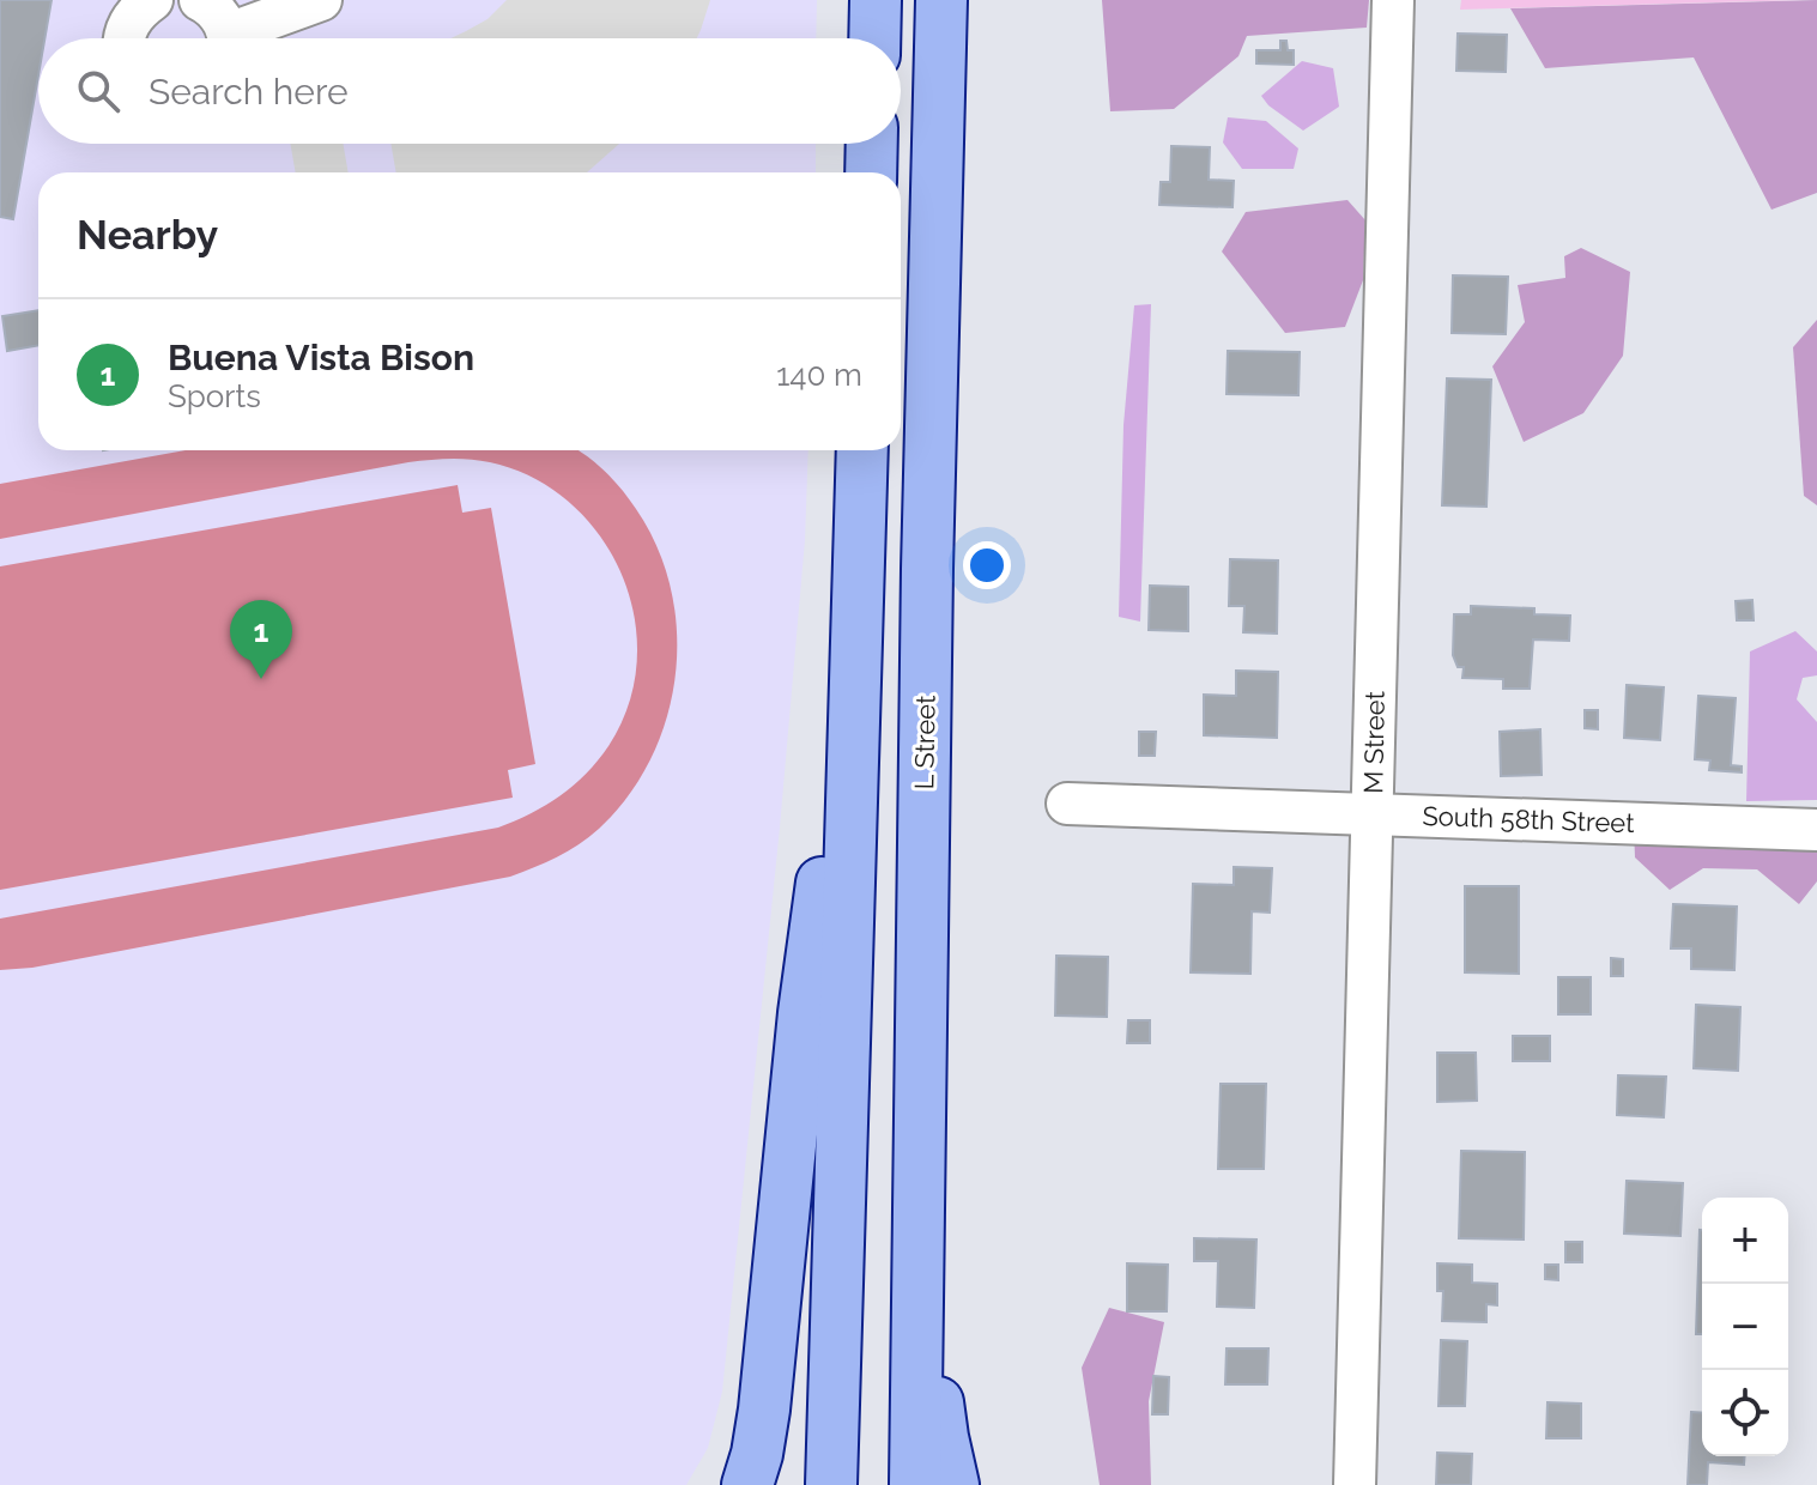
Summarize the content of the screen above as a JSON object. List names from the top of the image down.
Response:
{
  "streets": {
    "main road": ["L Street"],
    "street": ["M Street", "South 58th Street"]
  },
  "crossings": [
    ["M Street", "South 58th Street"]
  ],
  "page": {
    "search": "Search here",
    "heading": "Nearby",
    "list": [
      {
        "mark": "1",
        "name": "Buena Vista Bison",
        "note": "Sports",
        "value": "140 m"
      }
    ],
    "pins": "1",
    "map_buttons": ["+", "−"]
  }
}
